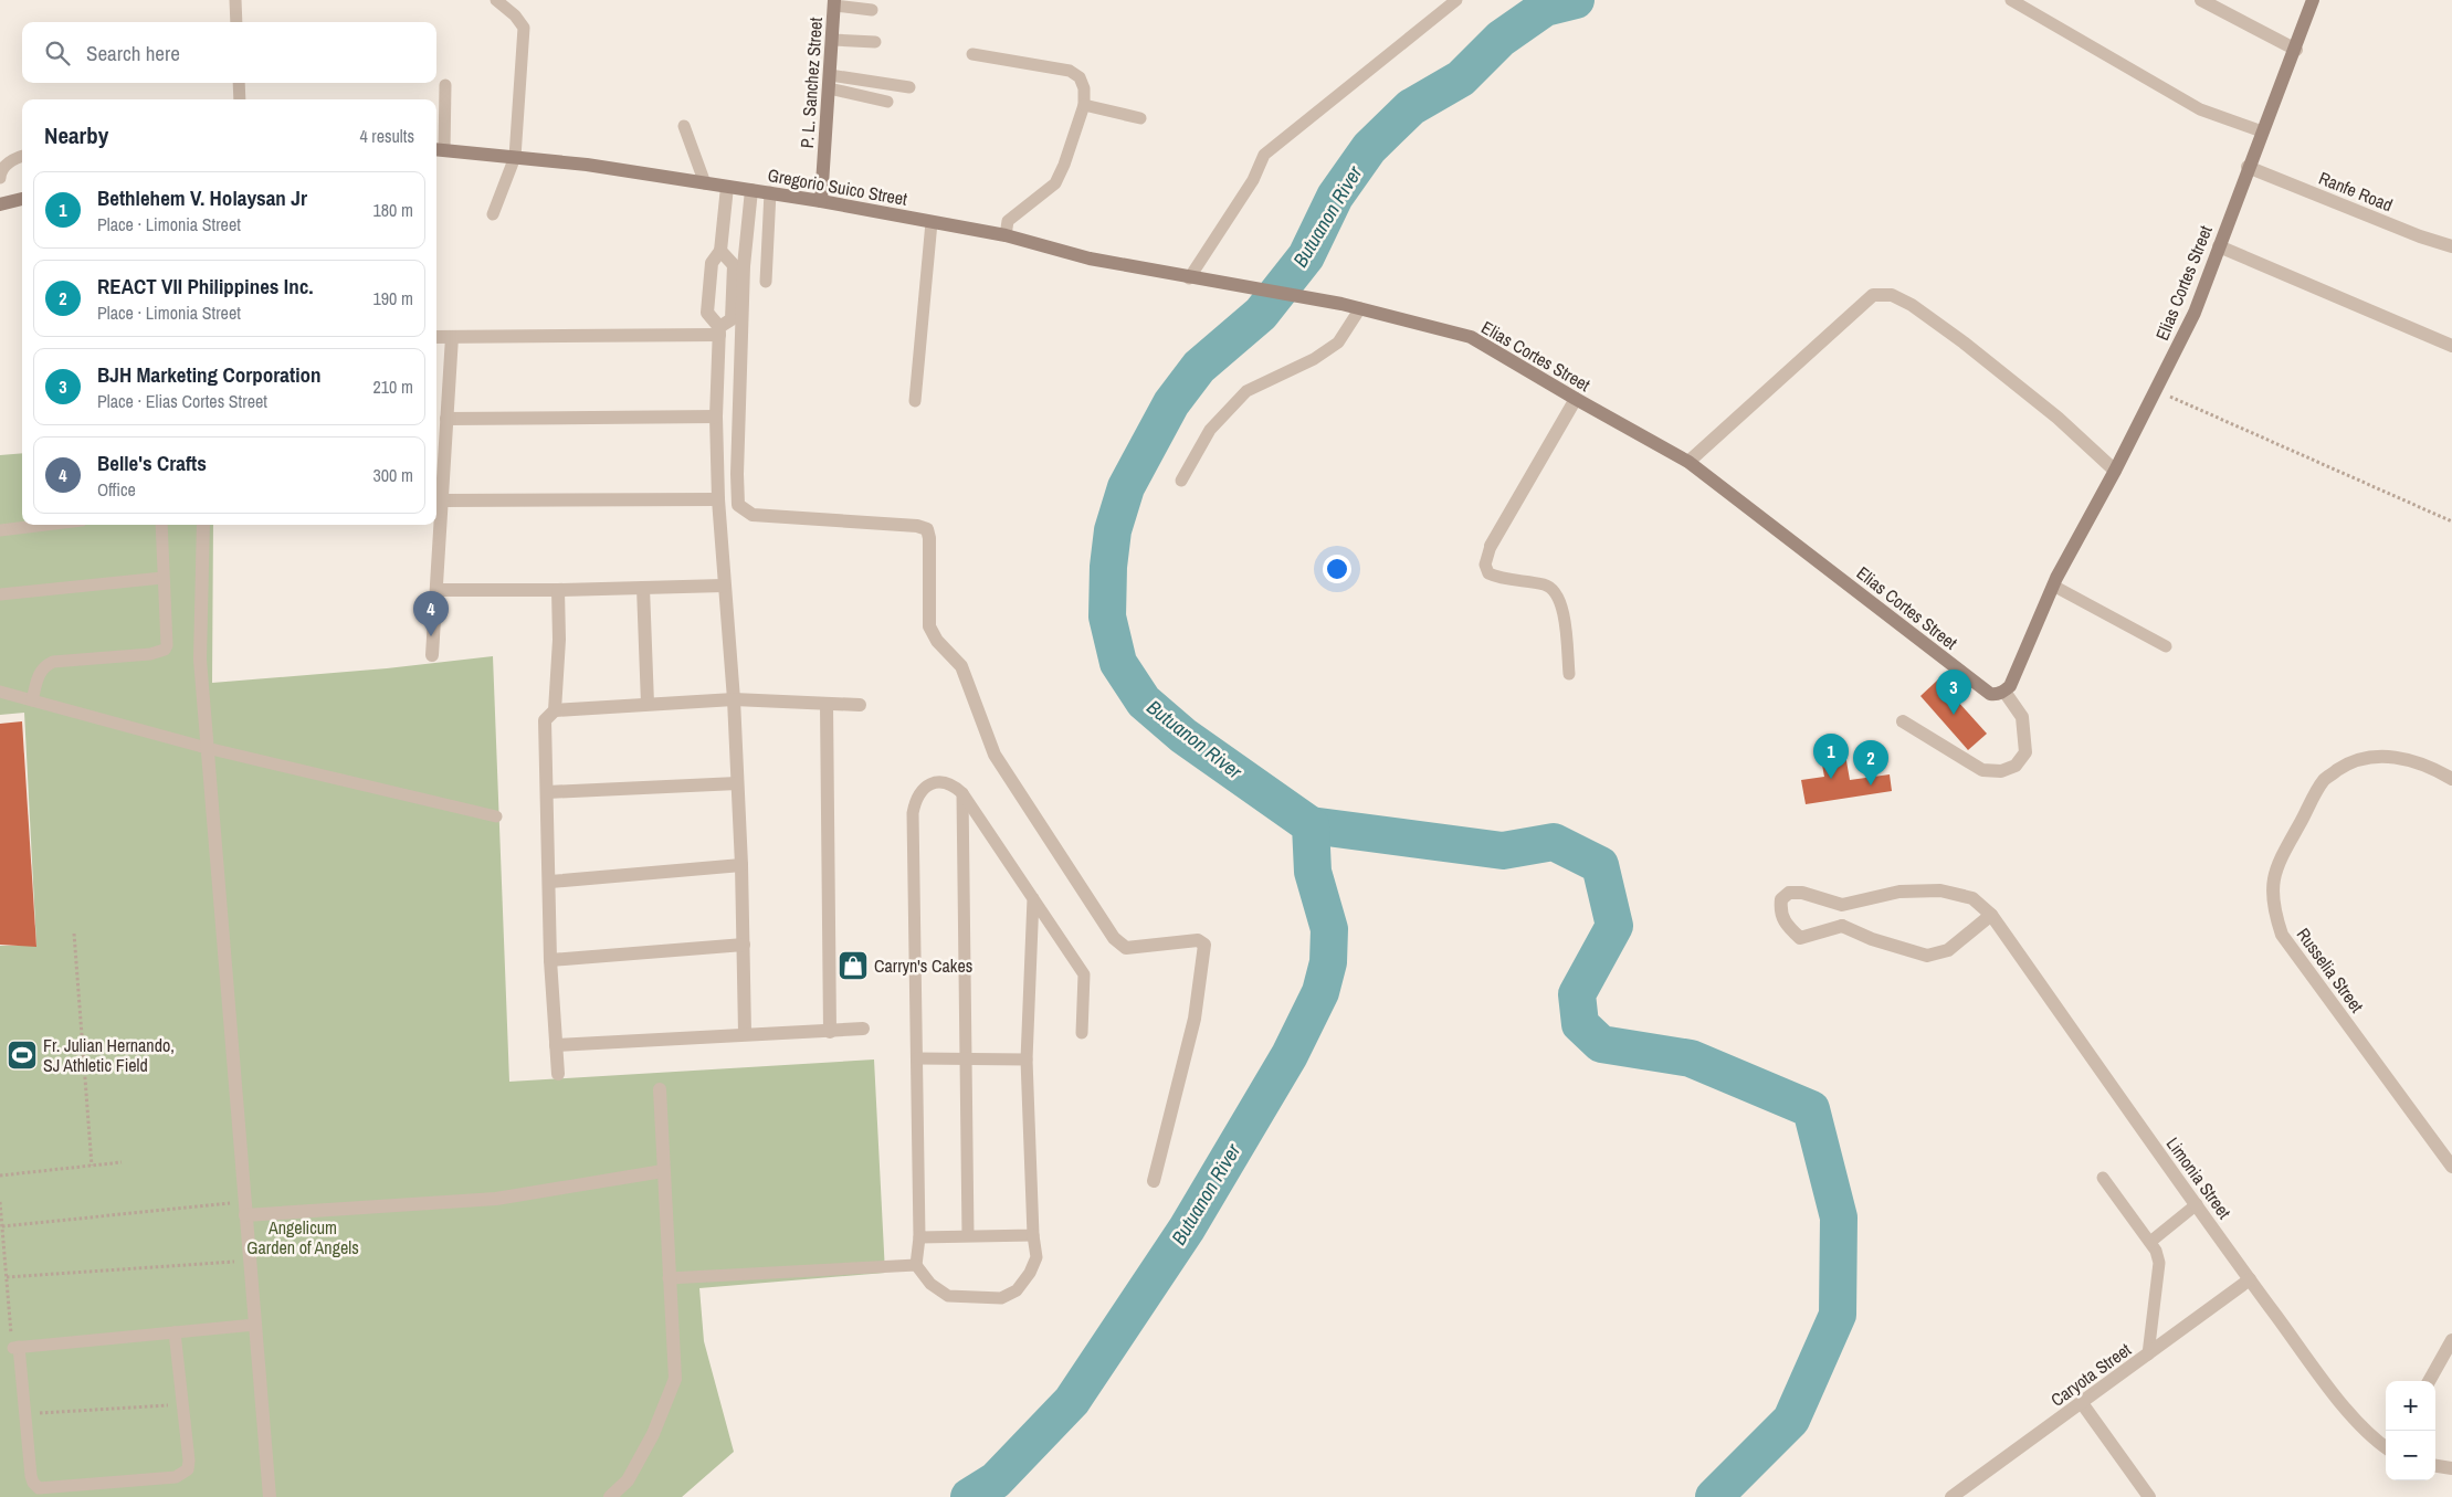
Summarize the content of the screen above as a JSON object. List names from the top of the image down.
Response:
{
  "streets": {
    "street": [
      "P. L. Sanchez Street",
      "Gregorio Suico Street",
      "Ranfe Road",
      "Elias Cortes Street",
      "Russelia Street",
      "Limonia Street",
      "Caryota Street"
    ]
  },
  "crossings": [
    ["P. L. Sanchez Street", "Gregorio Suico Street"],
    ["Gregorio Suico Street", "Elias Cortes Street"],
    ["Ranfe Road", "Elias Cortes Street"],
    ["Limonia Street", "Caryota Street"]
  ],
  "water": ["Butuanon River"],
  "parks": ["Angelicum Garden of Angels"],
  "places": {
    "shop": ["Carryn's Cakes"],
    "sports": ["Fr. Julian Hernando, SJ Athletic Field"]
  },
  "page": {
    "search": "Search here",
    "heading": ["Nearby", "4 results"],
    "list": [
      {
        "mark": "1",
        "name": "Bethlehem V. Holaysan Jr",
        "note": "Place · Limonia Street",
        "value": "180 m"
      },
      {
        "mark": "2",
        "name": "REACT VII Philippines Inc.",
        "note": "Place · Limonia Street",
        "value": "190 m"
      },
      {
        "mark": "3",
        "name": "BJH Marketing Corporation",
        "note": "Place · Elias Cortes Street",
        "value": "210 m"
      },
      {
        "mark": "4",
        "name": "Belle's Crafts",
        "note": "Office",
        "value": "300 m"
      }
    ],
    "pins": [
      "4",
      "3",
      "1",
      "2"
    ],
    "map_buttons": ["+", "−"]
  }
}
